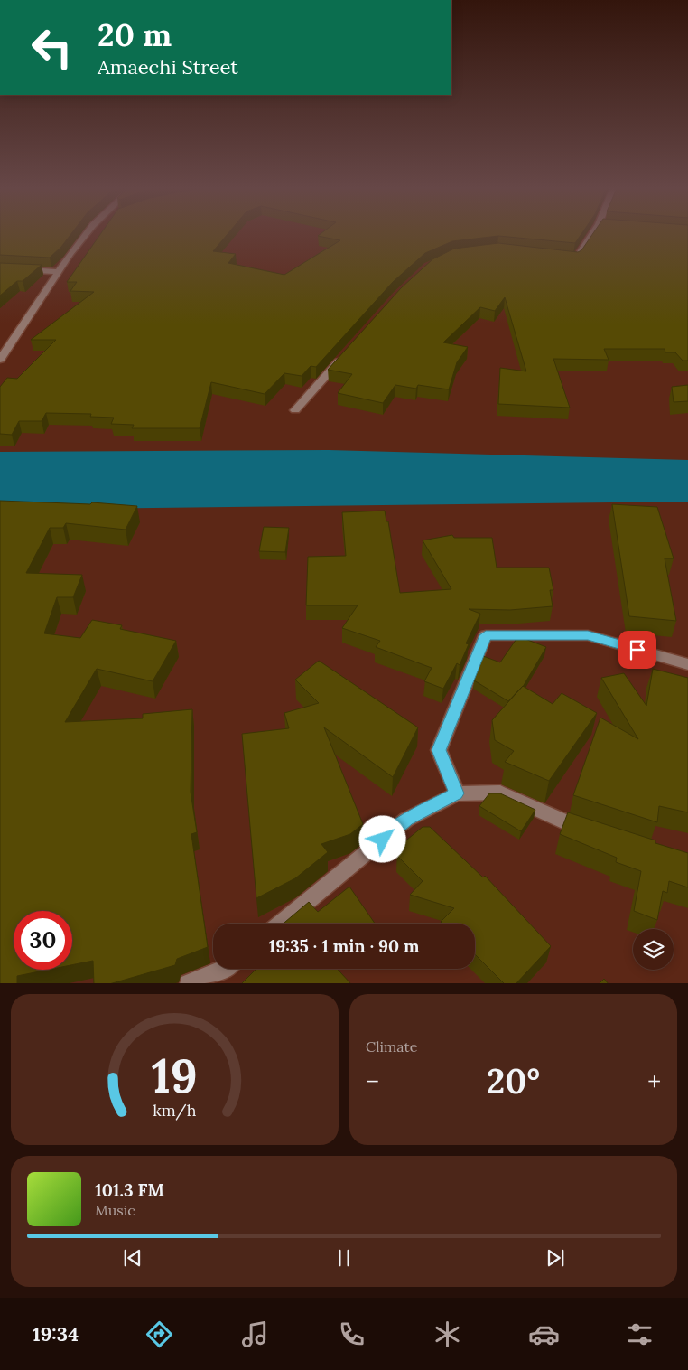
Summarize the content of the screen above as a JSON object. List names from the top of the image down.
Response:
{
  "page": {
    "turn": ["20 m", "Amaechi Street"],
    "limit": "30",
    "trip": "19:35 · 1 min · 90 m",
    "tile": "Climate",
    "heat": ["−", "20°", "+"],
    "song": ["101.3 FM", "Music"],
    "tabs": "19:34",
    "gauge": ["19", "km/h"]
  }
}
